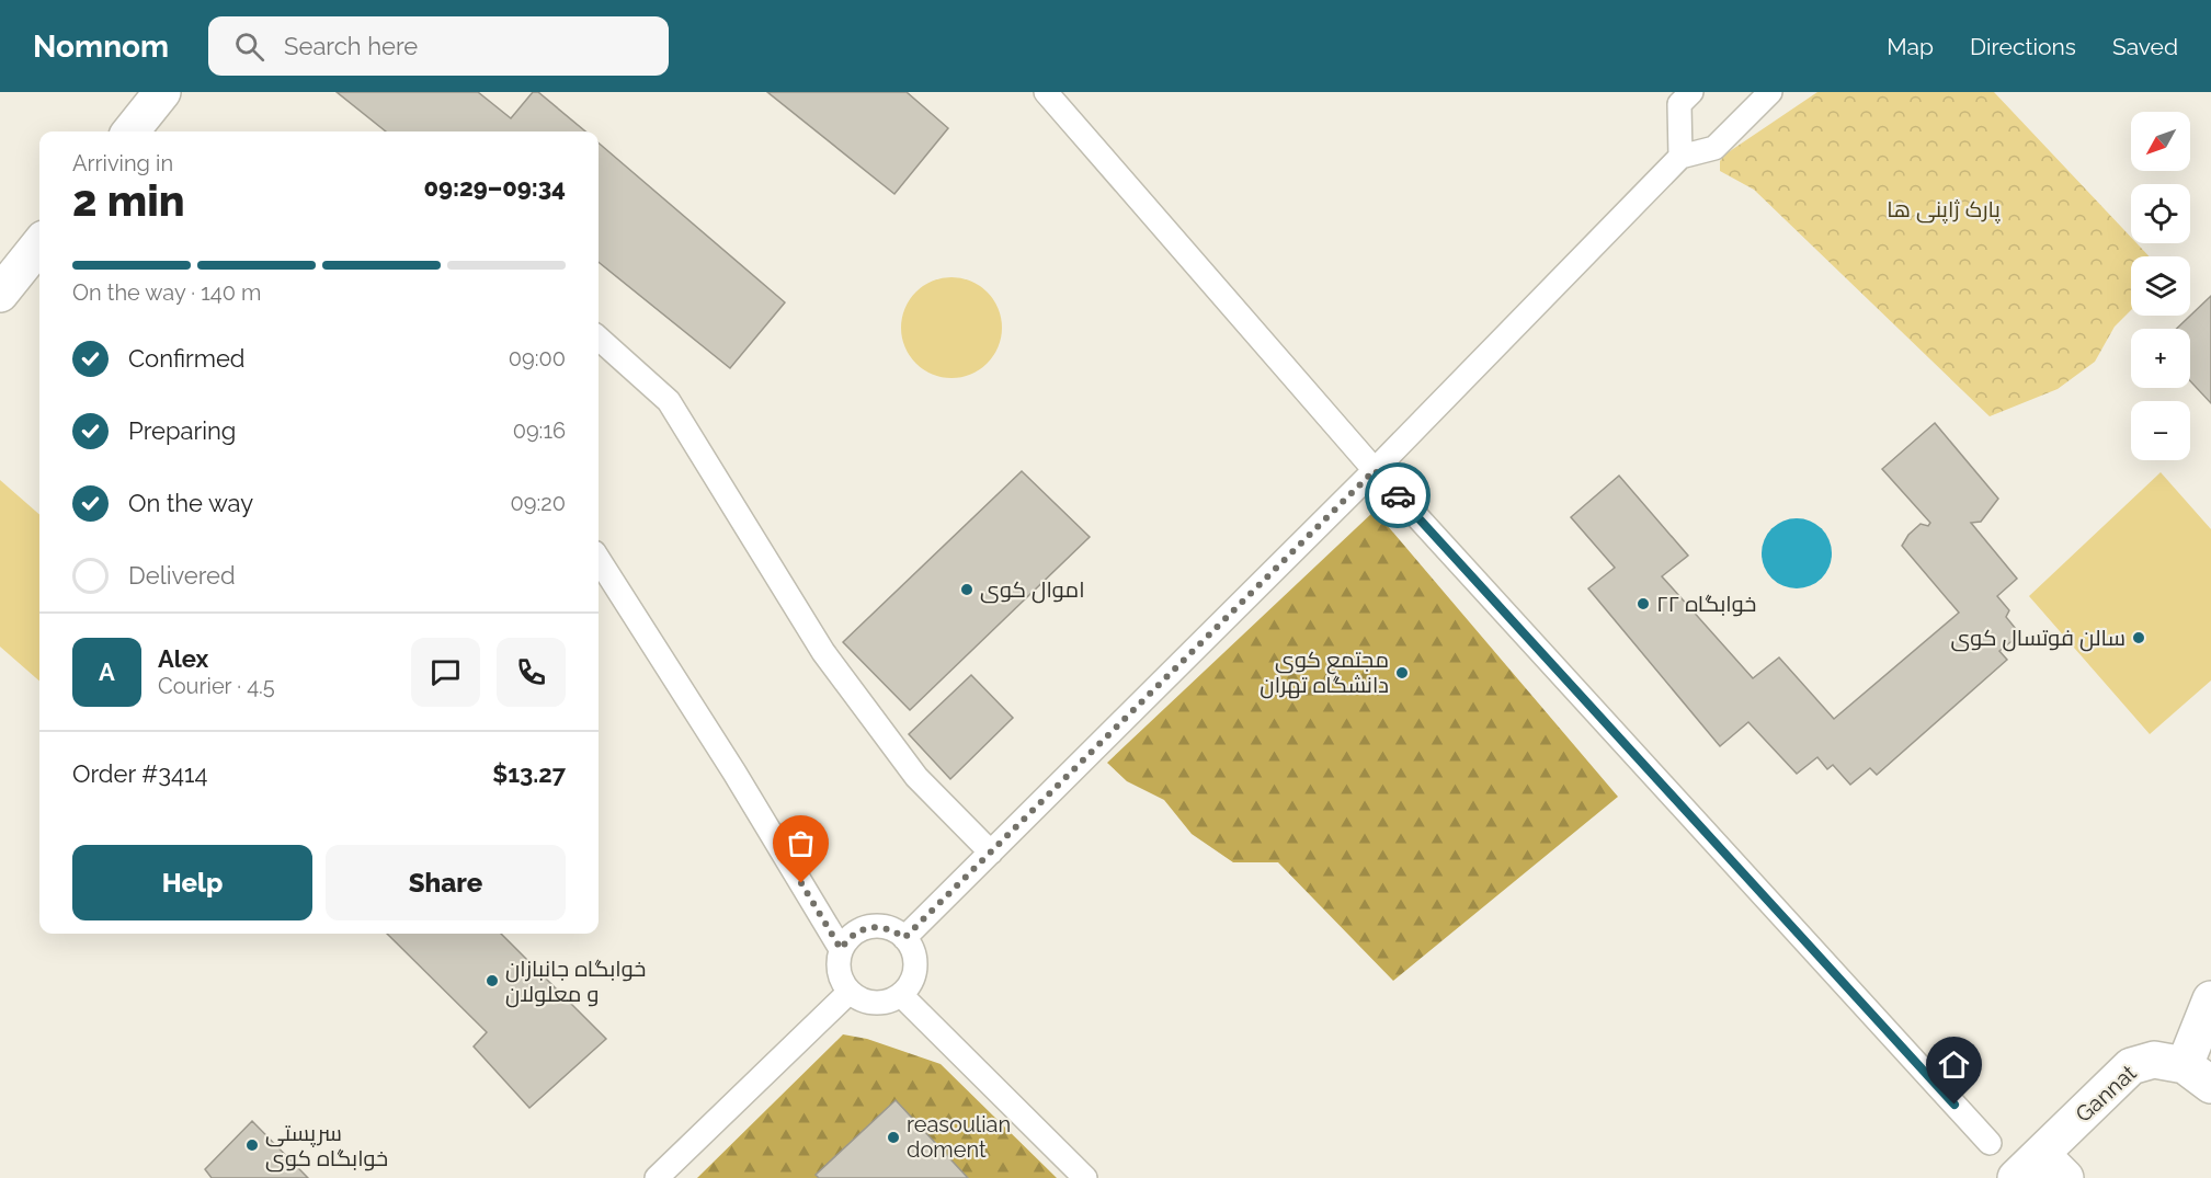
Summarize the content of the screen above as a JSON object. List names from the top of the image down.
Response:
{
  "streets": {
    "street": ["Gannat"]
  },
  "parks": ["پارک ژاپنی ها"],
  "places": [
    "اموال کوی",
    "خوابگاه ۲۲",
    "سالن فوتسال کوی",
    "مجتمع کوی دانشگاه تهران",
    "خوابگاه جانبازان و معلولان",
    "reasoulian doment",
    "سرپستی خوابگاه کوی"
  ],
  "north": "bottom left",
  "page": {
    "header": "Nomnom",
    "search": "Search here",
    "nav": ["Map", "Directions", "Saved"],
    "map_buttons": ["+", "−"],
    "heading": ["2 min", "Arriving in", "09:29–09:34"],
    "panel": [
      "Alex",
      "Courier · 4.5",
      "Order #3414",
      "$13.27"
    ],
    "bar": "On the way · 140 m",
    "list": [
      ["Confirmed", "09:00"],
      ["Preparing", "09:16"],
      ["On the way", "09:20"],
      "Delivered"
    ],
    "round": "A",
    "buttons": ["Help", "Share"]
  }
}
